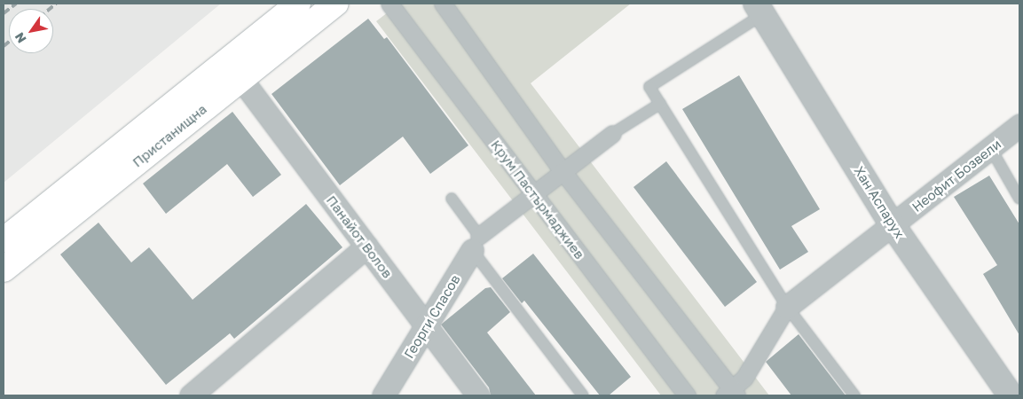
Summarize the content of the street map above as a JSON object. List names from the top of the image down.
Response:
{
  "streets": {
    "main road": ["Пристанищна"],
    "street": [
      "Неофит Бозвели",
      "Крум Пастърмаджиев",
      "Хан Аспарух",
      "Панайот Волов",
      "Георги Спасов"
    ]
  },
  "crossings": [
    ["Пристанищна", "Панайот Волов"],
    ["Неофит Бозвели", "Хан Аспарух"],
    ["Панайот Волов", "Георги Спасов"]
  ],
  "north": "bottom left"
}
